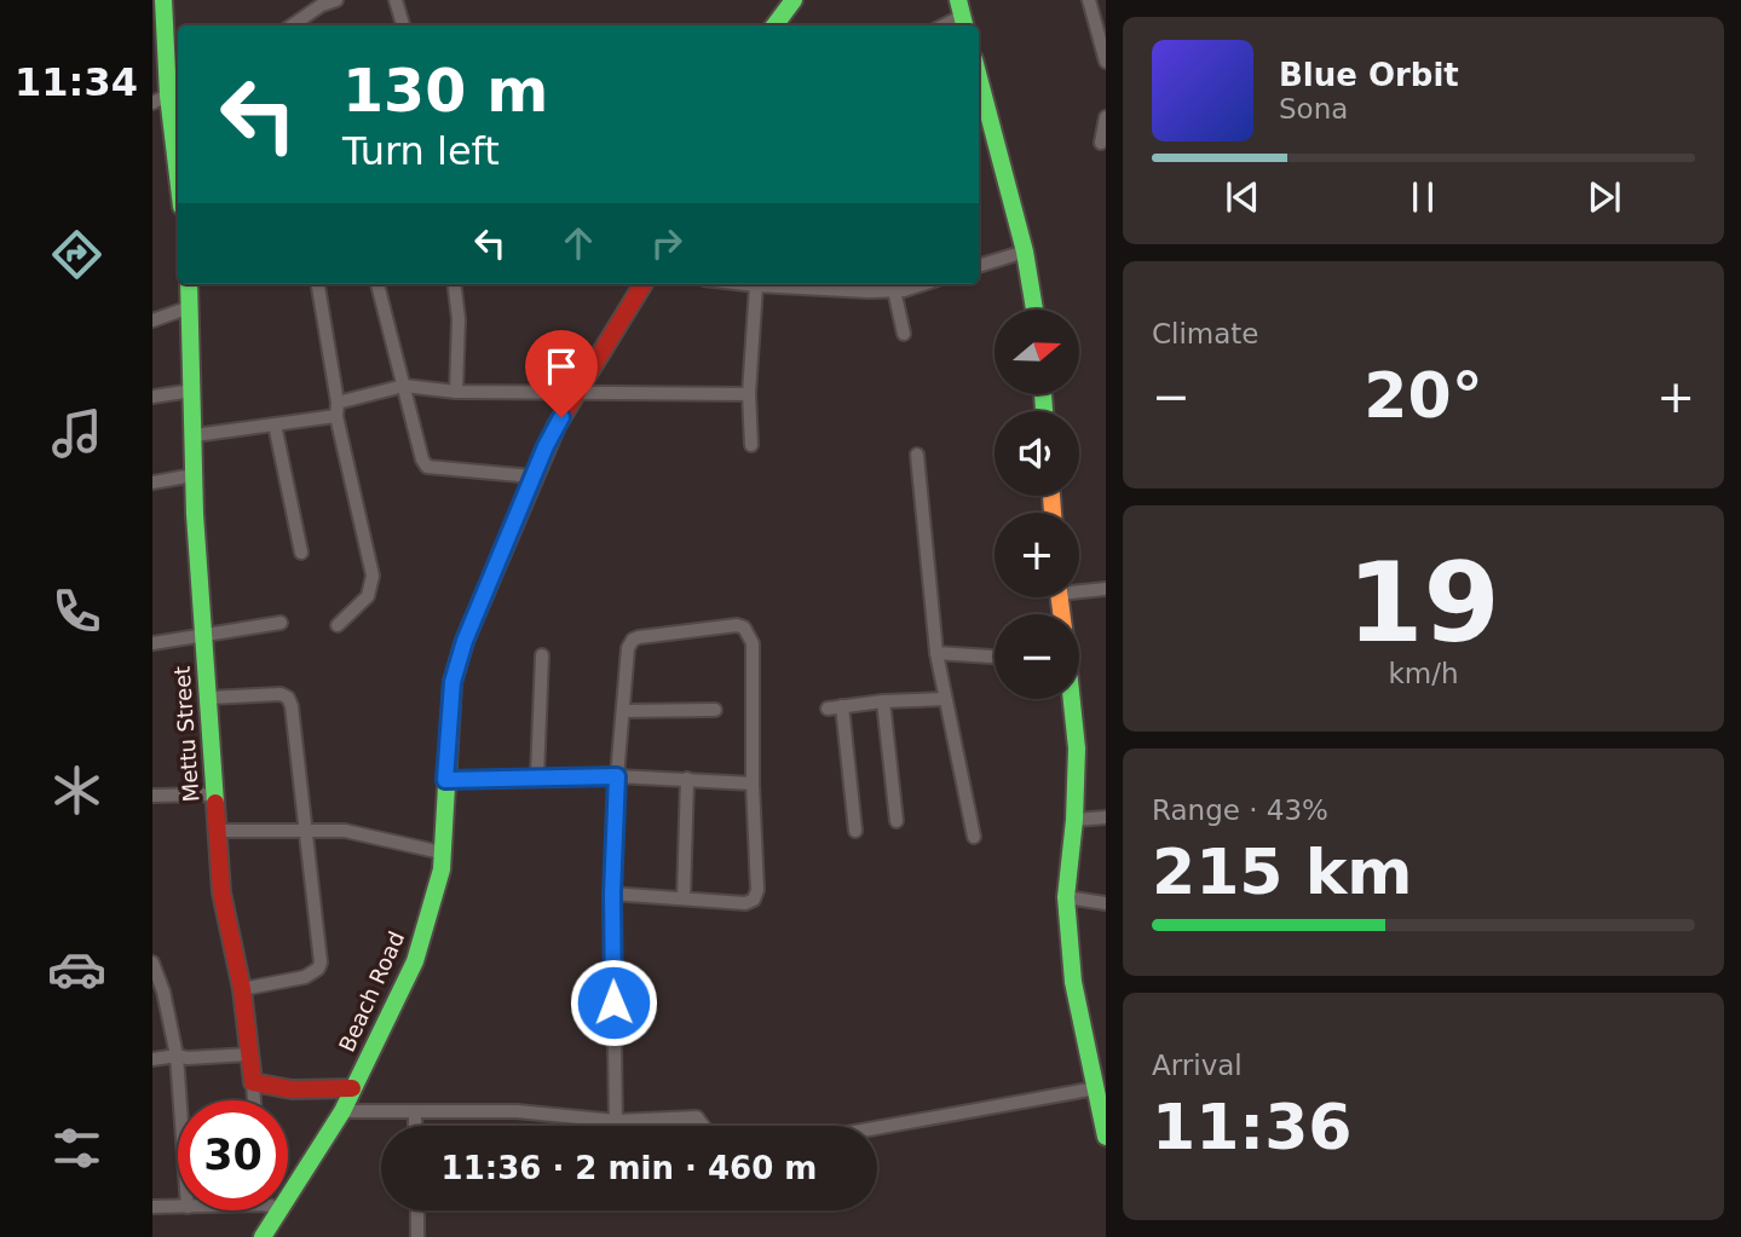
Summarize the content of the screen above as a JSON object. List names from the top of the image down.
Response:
{
  "streets": {
    "street": ["Mettu Street", "Beach Road"]
  },
  "north": "right",
  "page": {
    "tabs": "11:34",
    "turn": ["130 m", "Turn left"],
    "song": ["Blue Orbit", "Sona"],
    "tile": [
      "Climate",
      ["19", "km/h"],
      ["Range · 43%", "215 km"],
      ["Arrival", "11:36"]
    ],
    "map_buttons": ["+", "−"],
    "heat": ["−", "20°", "+"],
    "limit": "30",
    "trip": "11:36 · 2 min · 460 m"
  }
}
